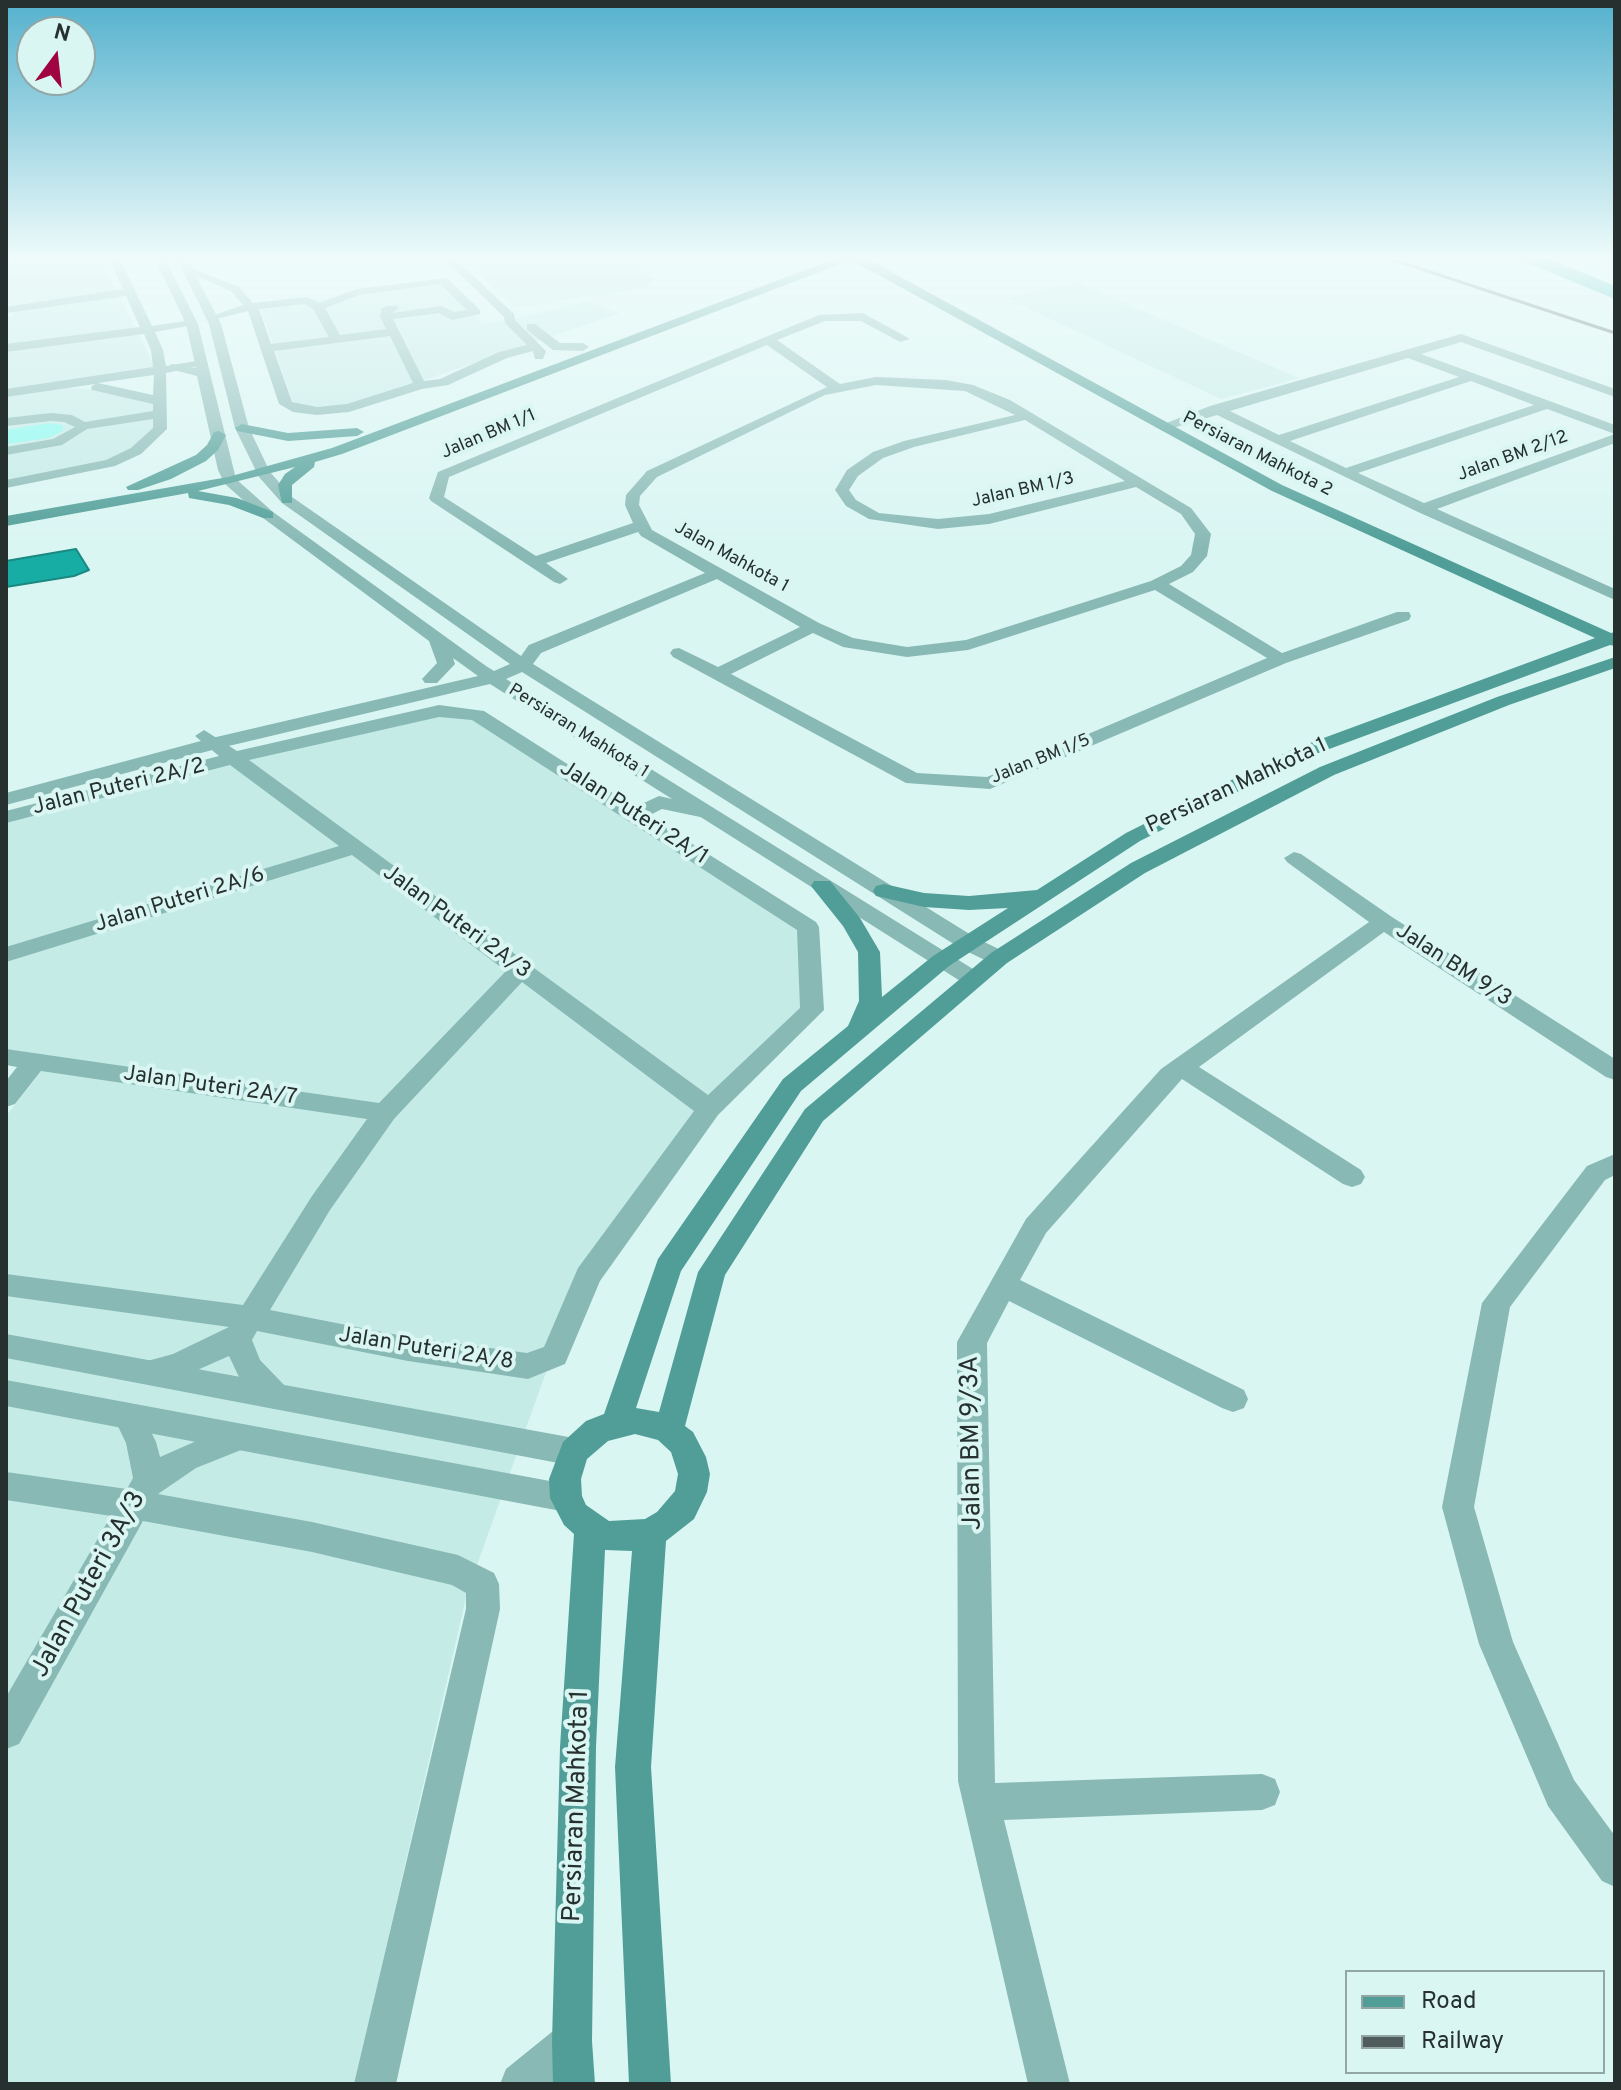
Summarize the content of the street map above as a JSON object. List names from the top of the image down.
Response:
{
  "streets": {
    "main road": ["Persiaran Mahkota 2", "Persiaran Mahkota 1"],
    "street": [
      "Jalan BM 1/1",
      "Jalan BM 2/12",
      "Jalan BM 1/3",
      "Jalan Mahkota 1",
      "Jalan BM 1/5",
      "Jalan Puteri 2A/2",
      "Jalan Puteri 2A/1",
      "Jalan Puteri 2A/6",
      "Jalan Puteri 2A/3",
      "Jalan BM 9/3",
      "Jalan Puteri 2A/7",
      "Jalan Puteri 2A/8",
      "Jalan BM 9/3A",
      "Jalan Puteri 3A/3"
    ]
  },
  "crossings": [
    ["Persiaran Mahkota 2", "Persiaran Mahkota 1"],
    ["Jalan BM 1/3", "Jalan Mahkota 1"],
    ["Jalan Puteri 2A/2", "Jalan Puteri 2A/1"],
    ["Jalan Puteri 2A/2", "Jalan Puteri 2A/3"],
    ["Jalan Puteri 2A/1", "Jalan Puteri 2A/3"],
    ["Jalan Puteri 2A/1", "Jalan Puteri 2A/8"],
    ["Jalan Puteri 2A/6", "Jalan Puteri 2A/3"],
    ["Jalan Puteri 2A/3", "Jalan Puteri 2A/8"],
    ["Jalan BM 9/3", "Jalan BM 9/3A"]
  ],
  "legend": ["Road", "Railway"],
  "north": "top"
}
